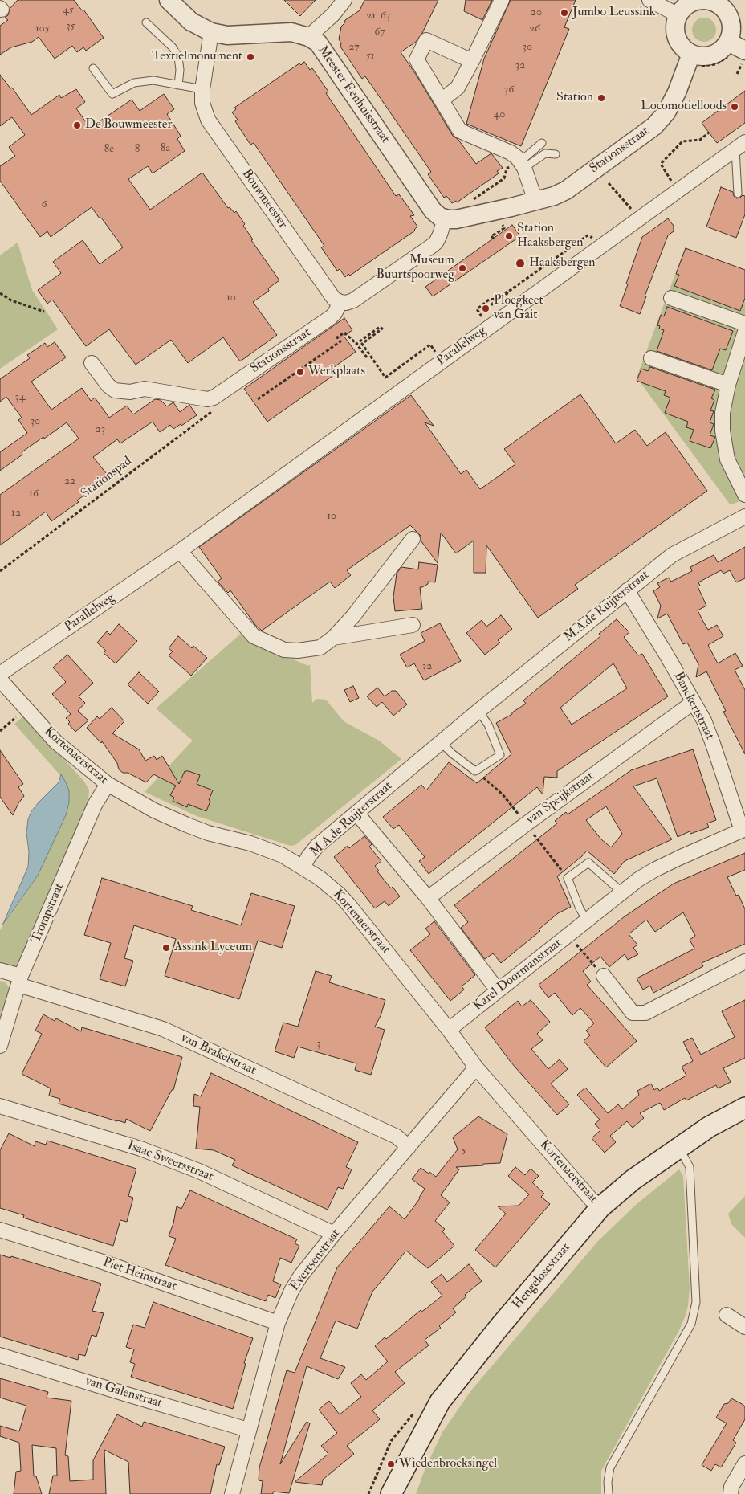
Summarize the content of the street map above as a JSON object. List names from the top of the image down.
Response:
{
  "streets": {
    "main road": ["Hengelosestraat"],
    "street": [
      "Meester Eenhuisstraat",
      "Stationsstraat",
      "Bouwmeester",
      "Parallelweg",
      "M.A.de Ruijterstraat",
      "Banckertstraat",
      "Kortenaerstraat",
      "van Speijkstraat",
      "Trompstraat",
      "Karel Doormanstraat",
      "van Brakelstraat",
      "Isaac Sweersstraat",
      "Evertsenstraat",
      "Piet Heinstraat",
      "van Galenstraat"
    ],
    "path": ["Stationspad"]
  },
  "crossings": [
    ["Meester Eenhuisstraat", "Stationsstraat"],
    ["Meester Eenhuisstraat", "Bouwmeester"],
    ["Stationsstraat", "Bouwmeester"],
    ["Stationsstraat", "Stationspad"],
    ["M.A.de Ruijterstraat", "Banckertstraat"],
    ["M.A.de Ruijterstraat", "Kortenaerstraat"],
    ["Banckertstraat", "van Speijkstraat"],
    ["Banckertstraat", "Karel Doormanstraat"],
    ["Kortenaerstraat", "Trompstraat"],
    ["Kortenaerstraat", "Karel Doormanstraat"],
    ["Kortenaerstraat", "Evertsenstraat"],
    ["Kortenaerstraat", "Hengelosestraat"],
    ["Trompstraat", "van Brakelstraat"],
    ["van Brakelstraat", "Evertsenstraat"],
    ["Isaac Sweersstraat", "Evertsenstraat"],
    ["Evertsenstraat", "Piet Heinstraat"],
    ["Evertsenstraat", "van Galenstraat"]
  ],
  "places": [
    "Jumbo Leussink",
    "Textielmonument",
    "Station",
    "Locomotiefloods",
    "De Bouwmeester",
    "Station Haaksbergen",
    "Haaksbergen",
    "Museum Buurtspoorweg",
    "Ploegkeet van Gait",
    "Werkplaats",
    "Assink Lyceum",
    "Wiedenbroeksingel"
  ],
  "house_numbers": [
    "45",
    "20",
    "21",
    "63",
    "35",
    "105",
    "26",
    "67",
    "27",
    "30",
    "51",
    "32",
    "36",
    "40",
    "8a",
    "8e",
    "8",
    "6",
    "10",
    "34",
    "30",
    "23",
    "22",
    "16",
    "12",
    "10",
    "32",
    "3",
    "5"
  ]
}
